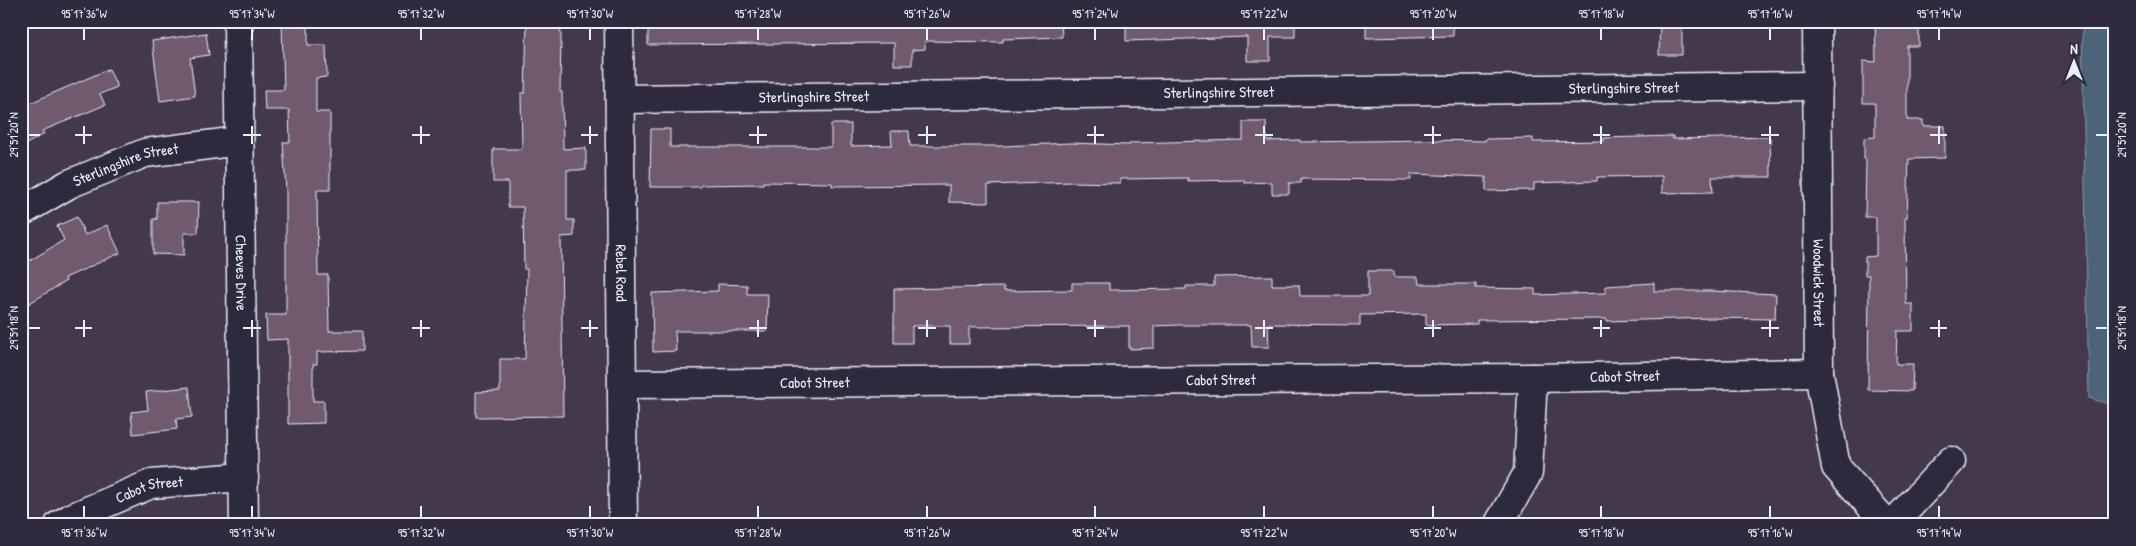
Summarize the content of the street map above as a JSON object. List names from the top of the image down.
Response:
{
  "streets": {
    "street": [
      "Sterlingshire Street",
      "Cheeves Drive",
      "Rebel Road",
      "Woodwick Street",
      "Cabot Street"
    ]
  },
  "crossings": [
    ["Sterlingshire Street", "Cheeves Drive"],
    ["Sterlingshire Street", "Rebel Road"],
    ["Sterlingshire Street", "Woodwick Street"],
    ["Cheeves Drive", "Cabot Street"],
    ["Rebel Road", "Cabot Street"],
    ["Woodwick Street", "Cabot Street"]
  ],
  "north": "top",
  "coordinates": [
    "95°17'36\"W",
    "95°17'34\"W",
    "95°17'32\"W",
    "95°17'30\"W",
    "95°17'28\"W",
    "95°17'26\"W",
    "95°17'24\"W",
    "95°17'22\"W",
    "95°17'20\"W",
    "95°17'18\"W",
    "95°17'16\"W",
    "95°17'14\"W",
    "29°51'20\"N",
    "29°51'18\"N"
  ]
}
